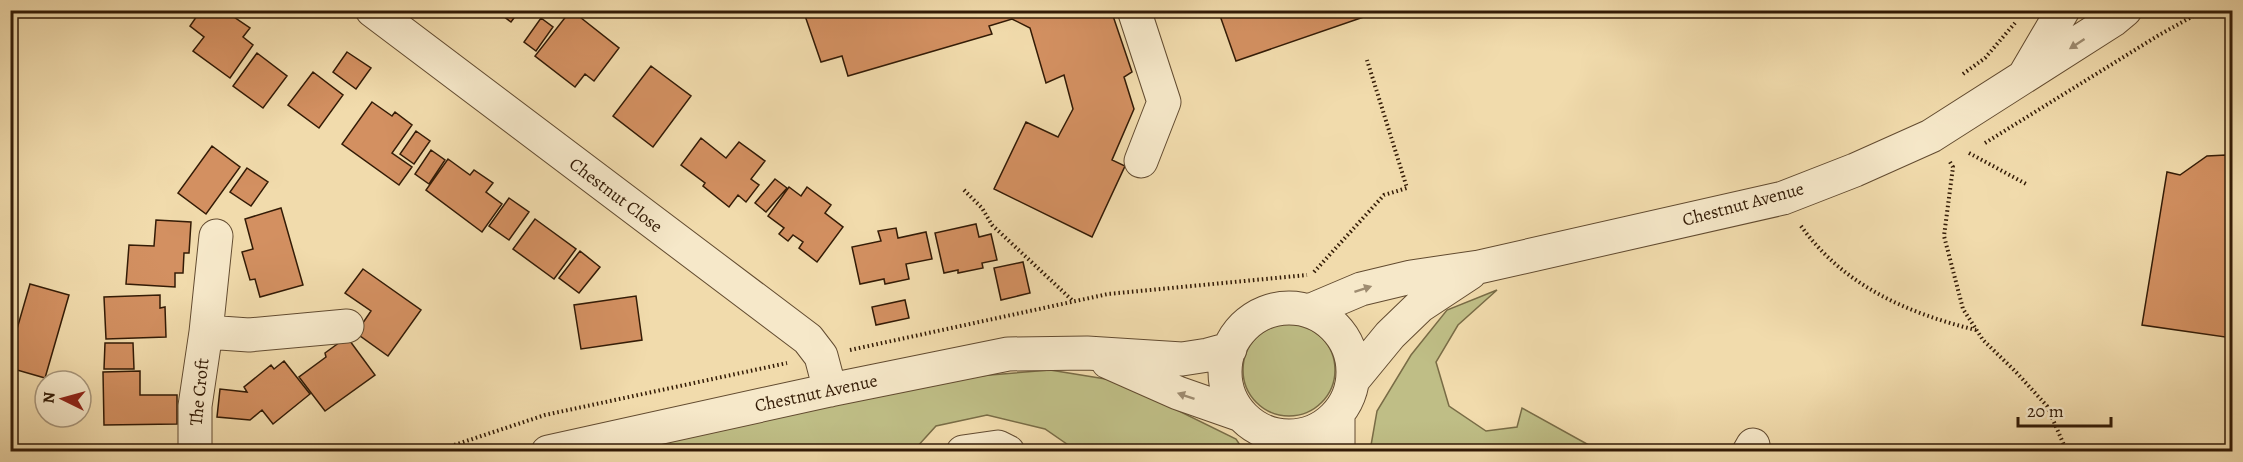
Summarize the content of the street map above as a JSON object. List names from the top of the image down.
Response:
{
  "streets": {
    "street": ["Chestnut Close", "Chestnut Avenue", "The Croft"]
  },
  "crossings": [
    ["Chestnut Close", "Chestnut Avenue"]
  ],
  "scale_bar": "20 m",
  "north": "left"
}
